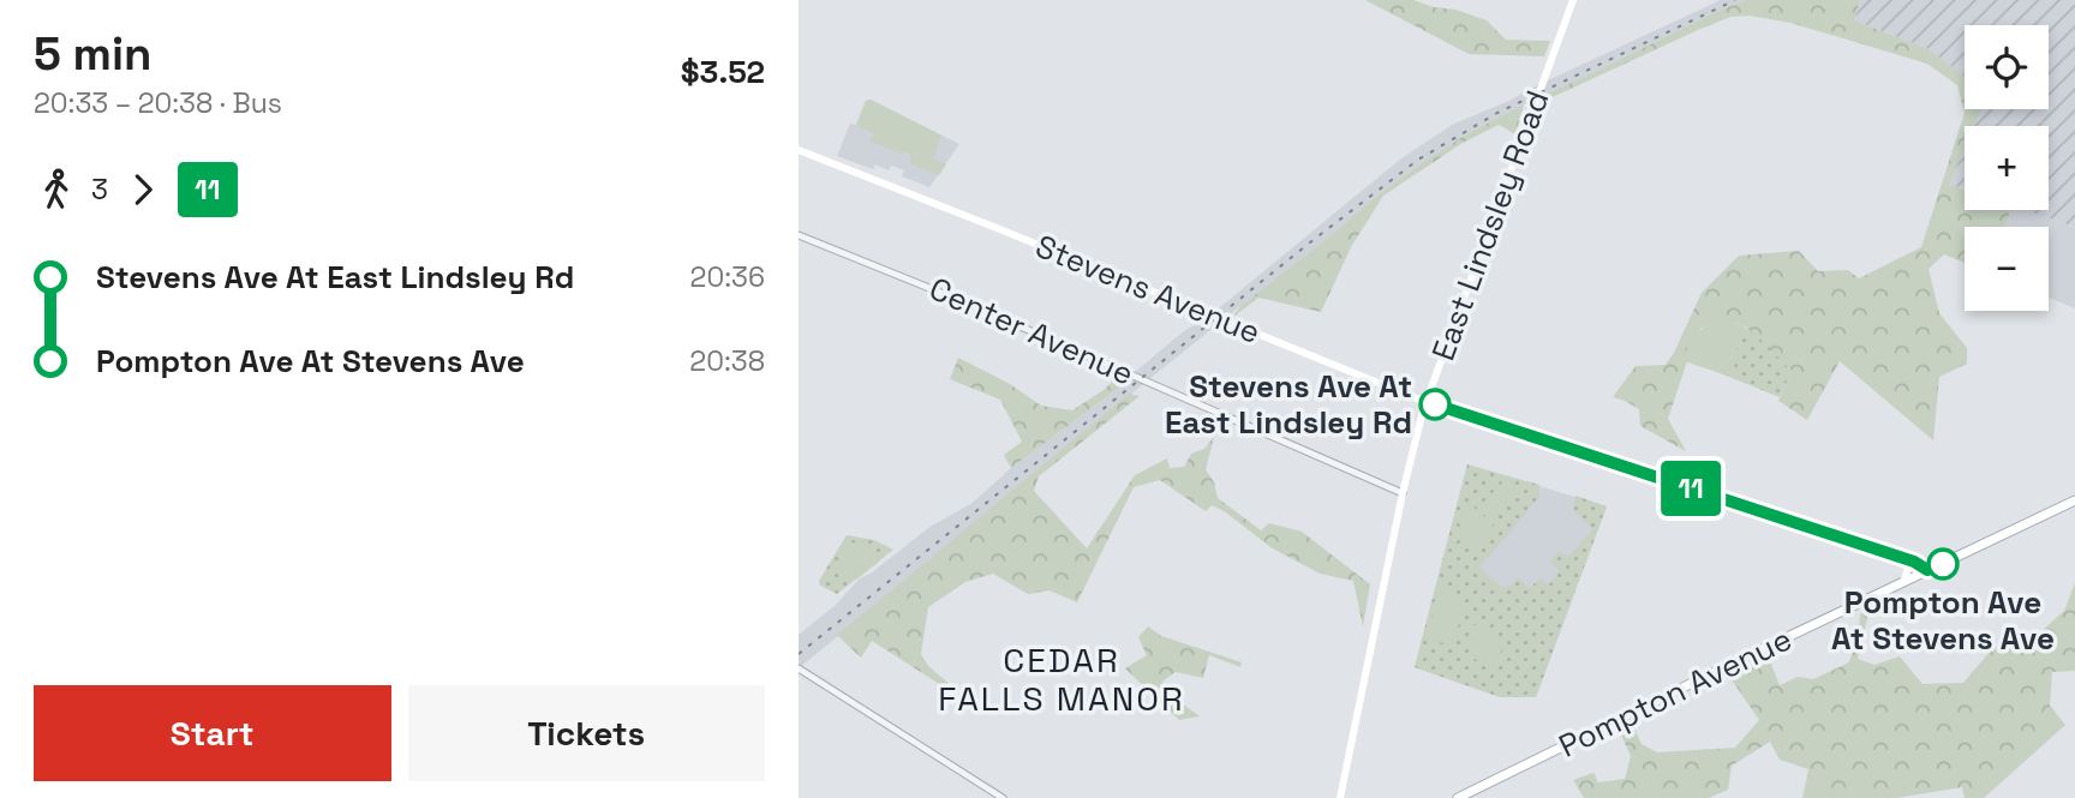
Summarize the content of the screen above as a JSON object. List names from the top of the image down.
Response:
{
  "streets": {
    "main road": ["East Lindsley Road", "Stevens Avenue", "Pompton Avenue"],
    "street": ["Center Avenue"]
  },
  "crossings": [
    ["East Lindsley Road", "Stevens Avenue"],
    ["East Lindsley Road", "Center Avenue"],
    ["Stevens Avenue", "Pompton Avenue"]
  ],
  "districts": ["CEDAR FALLS MANOR"],
  "places": ["Stevens Ave At East Lindsley Rd", "Pompton Ave At Stevens Ave"],
  "lines": ["bus line 11"],
  "page": {
    "heading": ["5 min", "20:33 – 20:38 · Bus", "$3.52"],
    "on_map": "11",
    "map_buttons": ["+", "−"],
    "legs": ["3", "11"],
    "list": [
      {
        "name": "Stevens Ave At East Lindsley Rd",
        "value": "20:36"
      },
      {
        "name": "Pompton Ave At Stevens Ave",
        "value": "20:38"
      }
    ],
    "buttons": ["Start", "Tickets"]
  }
}
